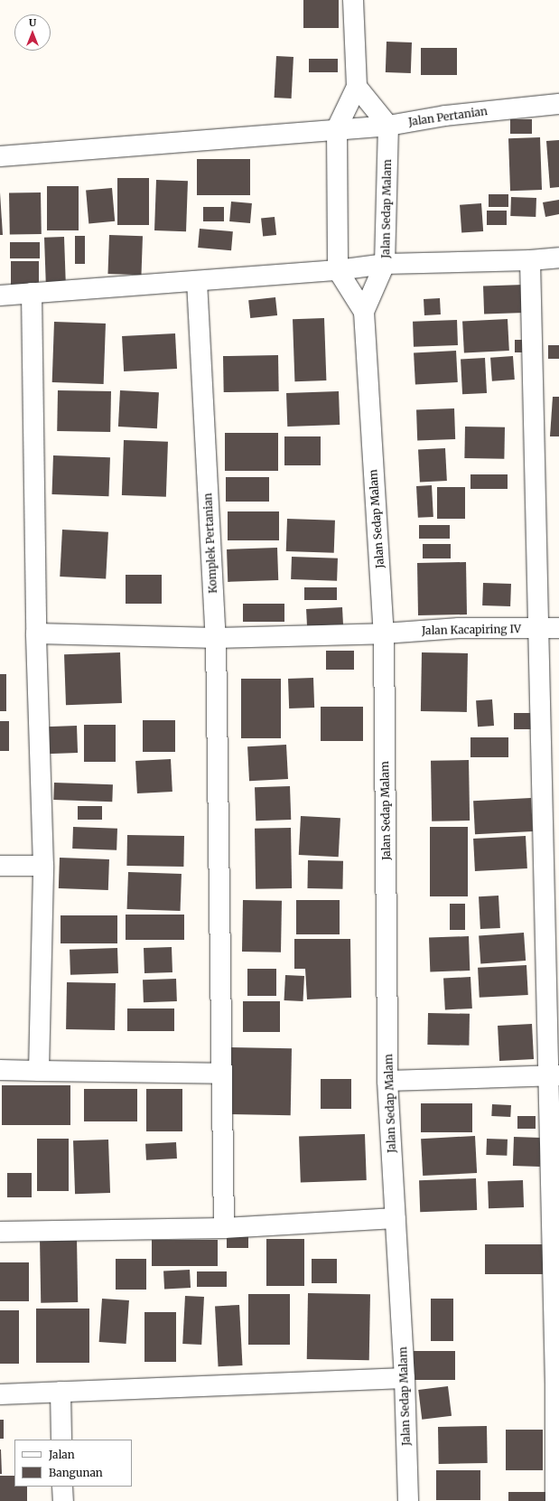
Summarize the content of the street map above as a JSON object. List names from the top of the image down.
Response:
{
  "streets": {
    "street": [
      "Jalan Pertanian",
      "Jalan Sedap Malam",
      "Komplek Pertanian",
      "Jalan Kacapiring IV"
    ]
  },
  "crossings": [
    ["Jalan Pertanian", "Jalan Sedap Malam"],
    ["Jalan Sedap Malam", "Jalan Kacapiring IV"]
  ],
  "legend": ["Jalan", "Bangunan"],
  "north": "top"
}
